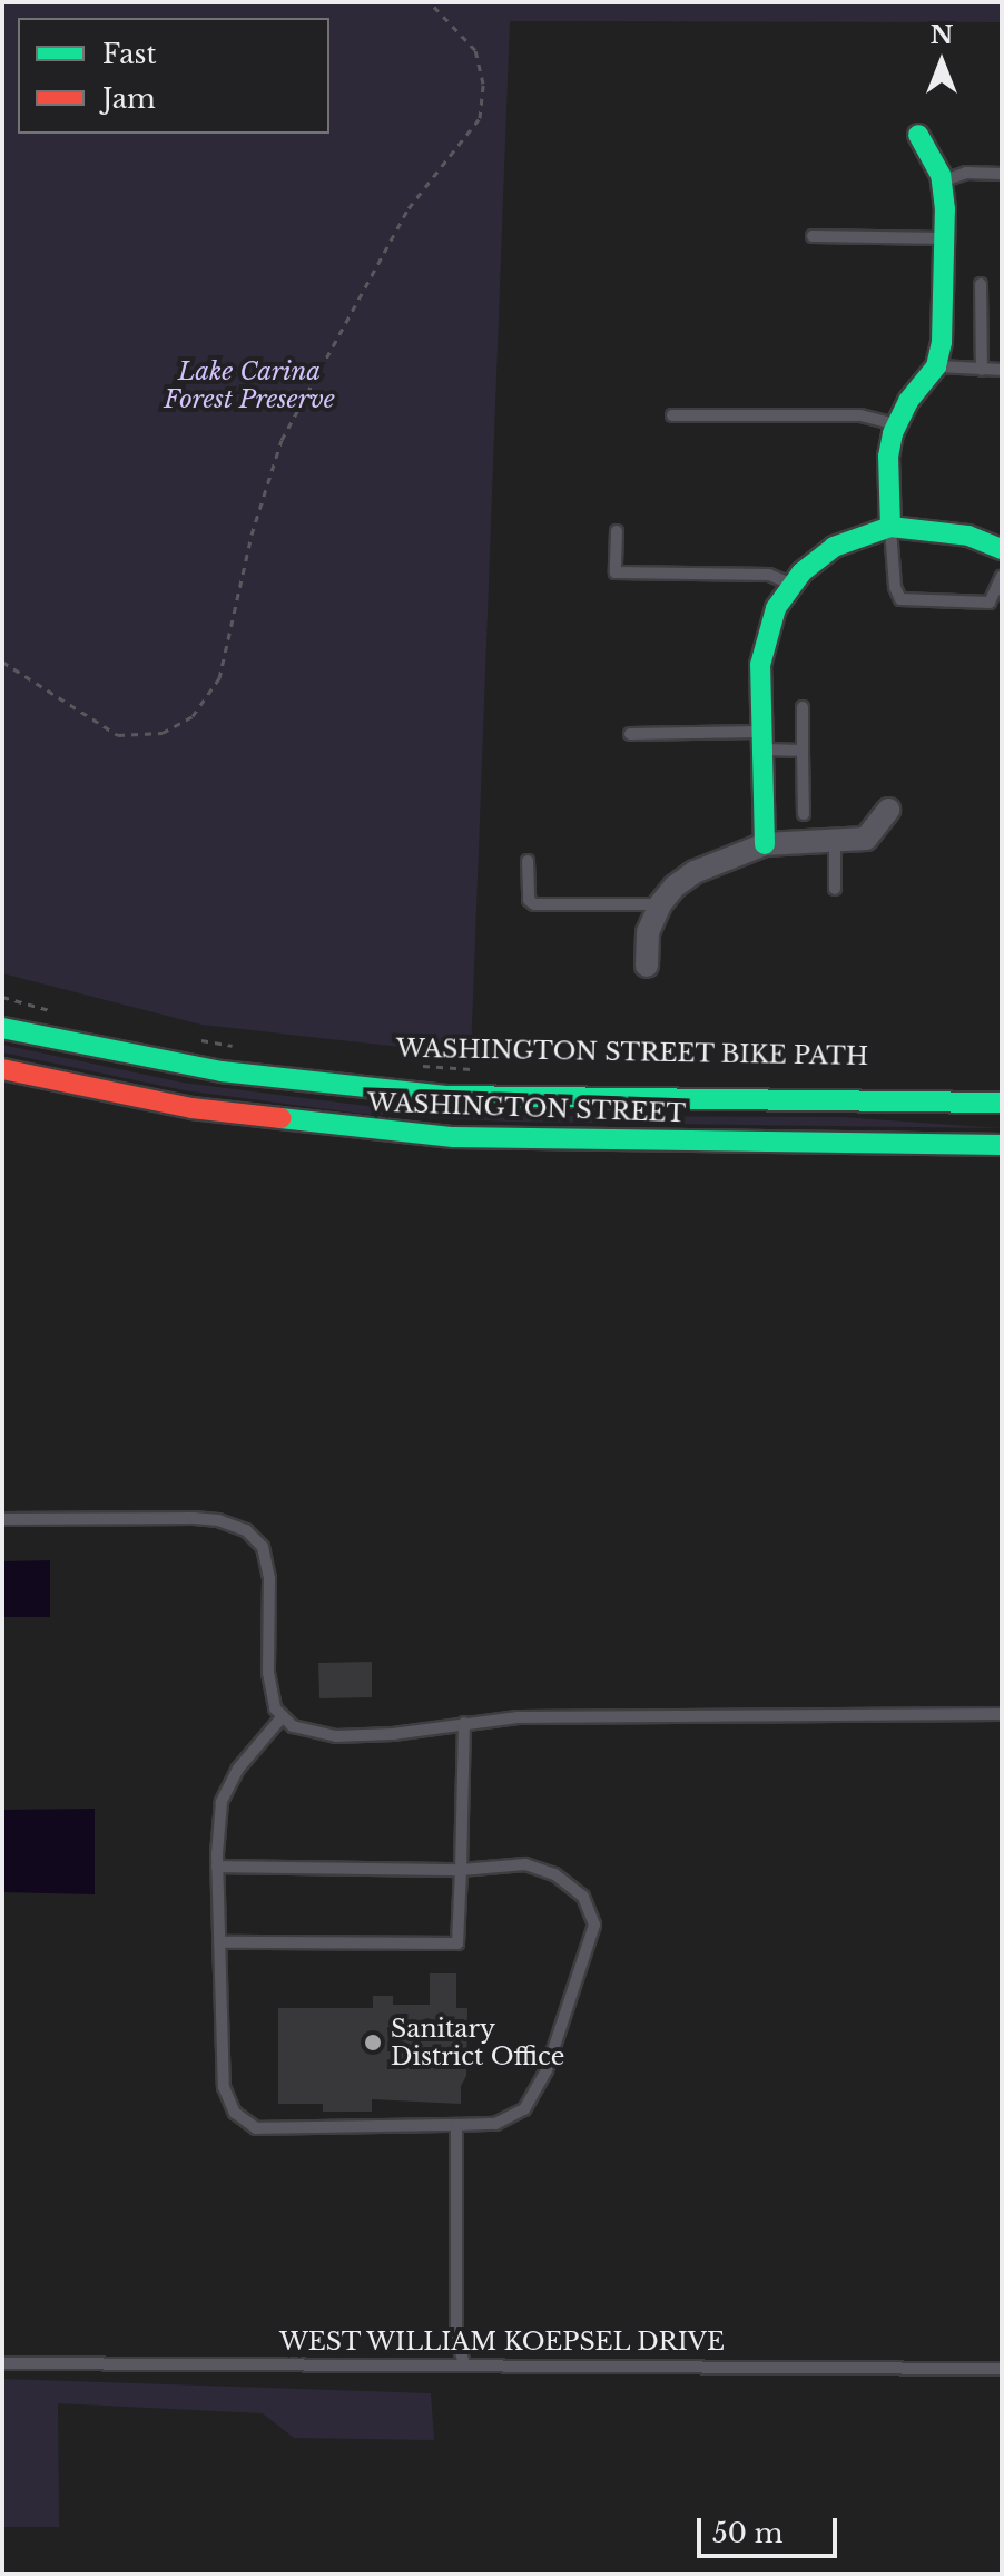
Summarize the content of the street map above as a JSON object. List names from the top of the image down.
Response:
{
  "streets": {
    "main road": ["WASHINGTON STREET"],
    "lane": ["WEST WILLIAM KOEPSEL DRIVE"],
    "path": ["WASHINGTON STREET BIKE PATH"]
  },
  "parks": ["Lake Carina Forest Preserve"],
  "places": ["Sanitary District Office"],
  "legend": ["Fast", "Jam"],
  "scale_bar": "50 m",
  "north": "top"
}
